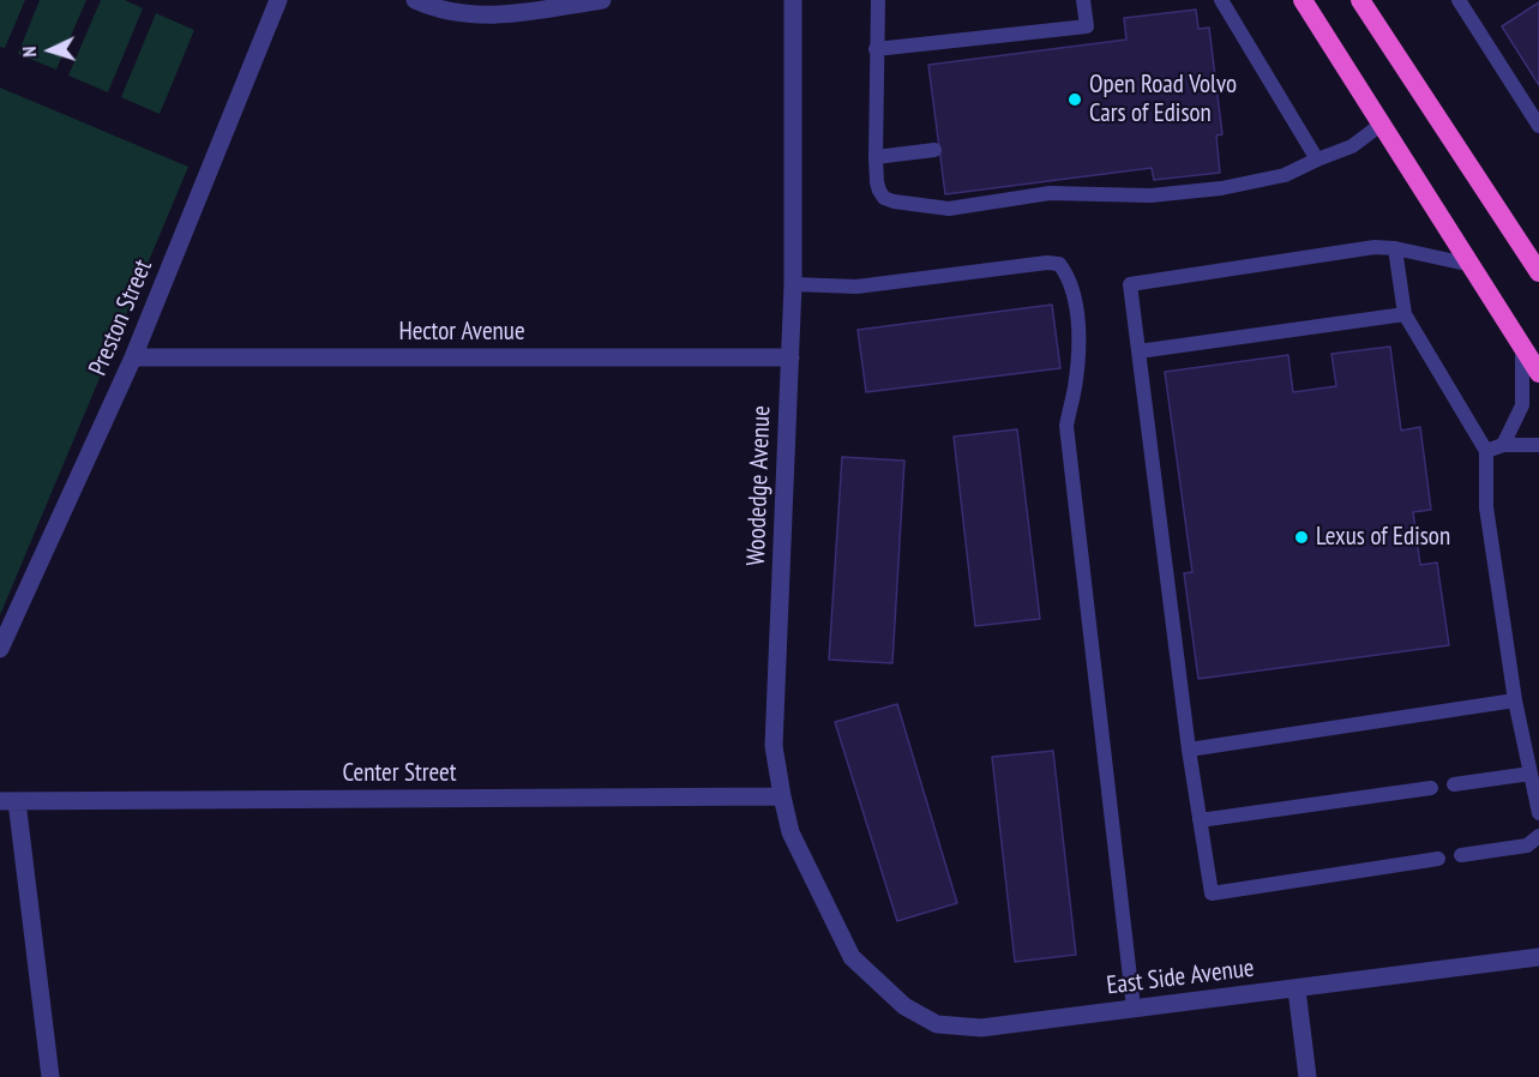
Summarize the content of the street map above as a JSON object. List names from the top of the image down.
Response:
{
  "streets": {
    "street": [
      "Preston Street",
      "Hector Avenue",
      "Woodedge Avenue",
      "Center Street",
      "East Side Avenue"
    ]
  },
  "crossings": [
    ["Preston Street", "Hector Avenue"],
    ["Hector Avenue", "Woodedge Avenue"],
    ["Woodedge Avenue", "Center Street"],
    ["Woodedge Avenue", "East Side Avenue"]
  ],
  "places": ["Open Road Volvo Cars of Edison", "Lexus of Edison"],
  "north": "left"
}
